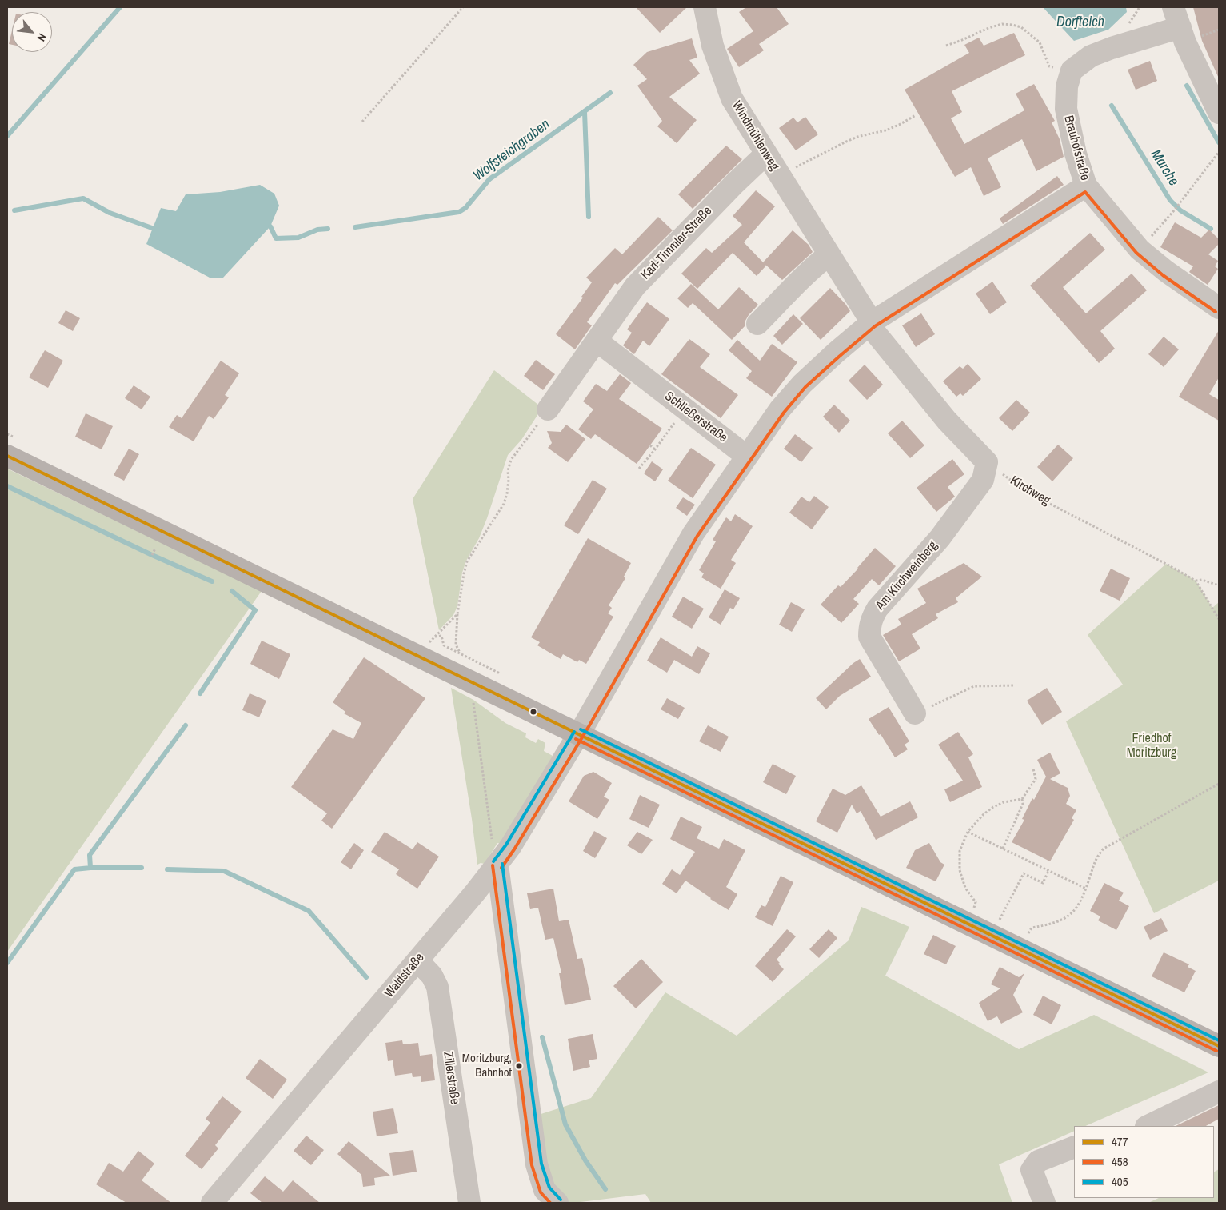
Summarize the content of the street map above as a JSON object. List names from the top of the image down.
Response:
{
  "streets": {
    "street": [
      "Windmühlenweg",
      "Brauhofstraße",
      "Karl-Timmler-Straße",
      "Schließerstraße",
      "Am Kirchweinberg",
      "Waldstraße",
      "Zillerstraße"
    ],
    "path": ["Kirchweg"]
  },
  "crossings": [
    ["Windmühlenweg", "Karl-Timmler-Straße"],
    ["Karl-Timmler-Straße", "Schließerstraße"],
    ["Kirchweg", "Am Kirchweinberg"],
    ["Waldstraße", "Zillerstraße"]
  ],
  "water": ["Dorfteich", "Wolfsteichgraben", "Marche"],
  "parks": ["Friedhof Moritzburg"],
  "places": ["Moritzburg, Bahnhof"],
  "lines": ["transit line 458", "transit line 477", "transit line 405"],
  "legend": ["477", "458", "405"],
  "north": "bottom right"
}
